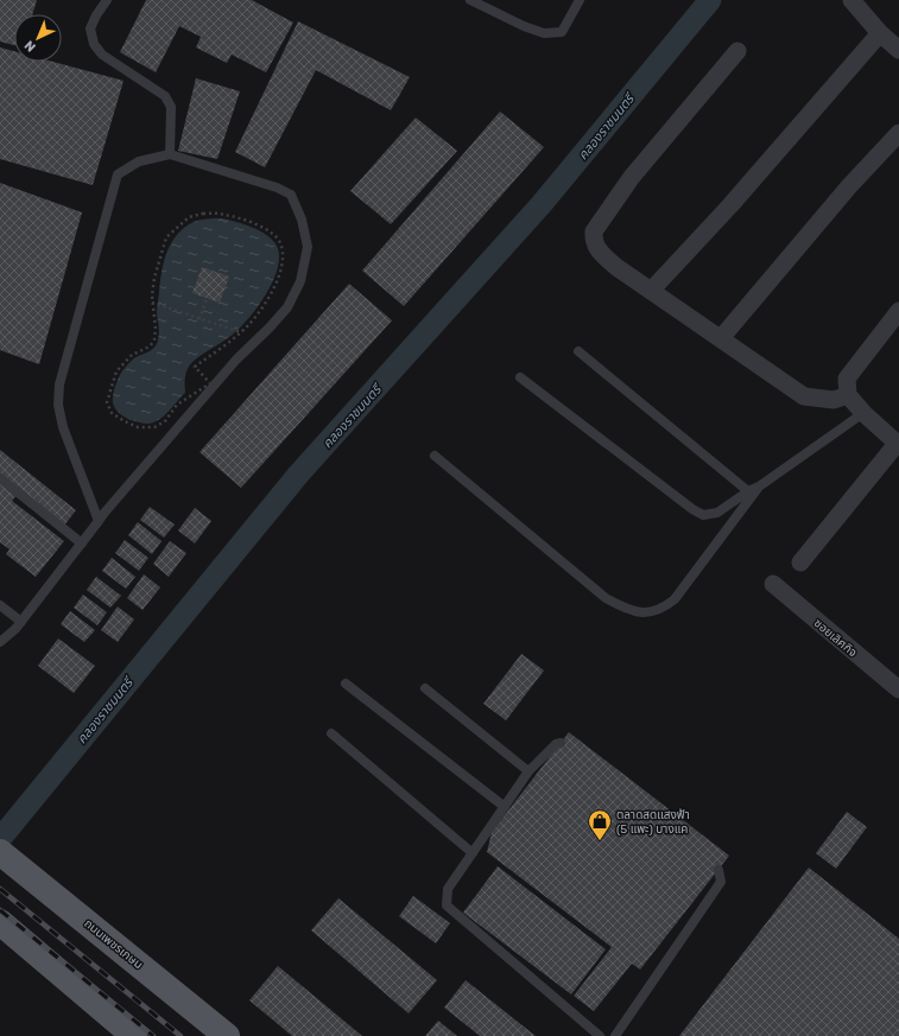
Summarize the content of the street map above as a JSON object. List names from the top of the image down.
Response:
{
  "streets": {
    "main road": ["ถนนเพชรเกษม"],
    "street": ["ซอยเลิศกิจ"]
  },
  "water": ["คลองราชมนตรี"],
  "places": {
    "shop": ["ตลาดสดแสงฟ้า (5 แพะ) บางแค"]
  },
  "north": "bottom left"
}
